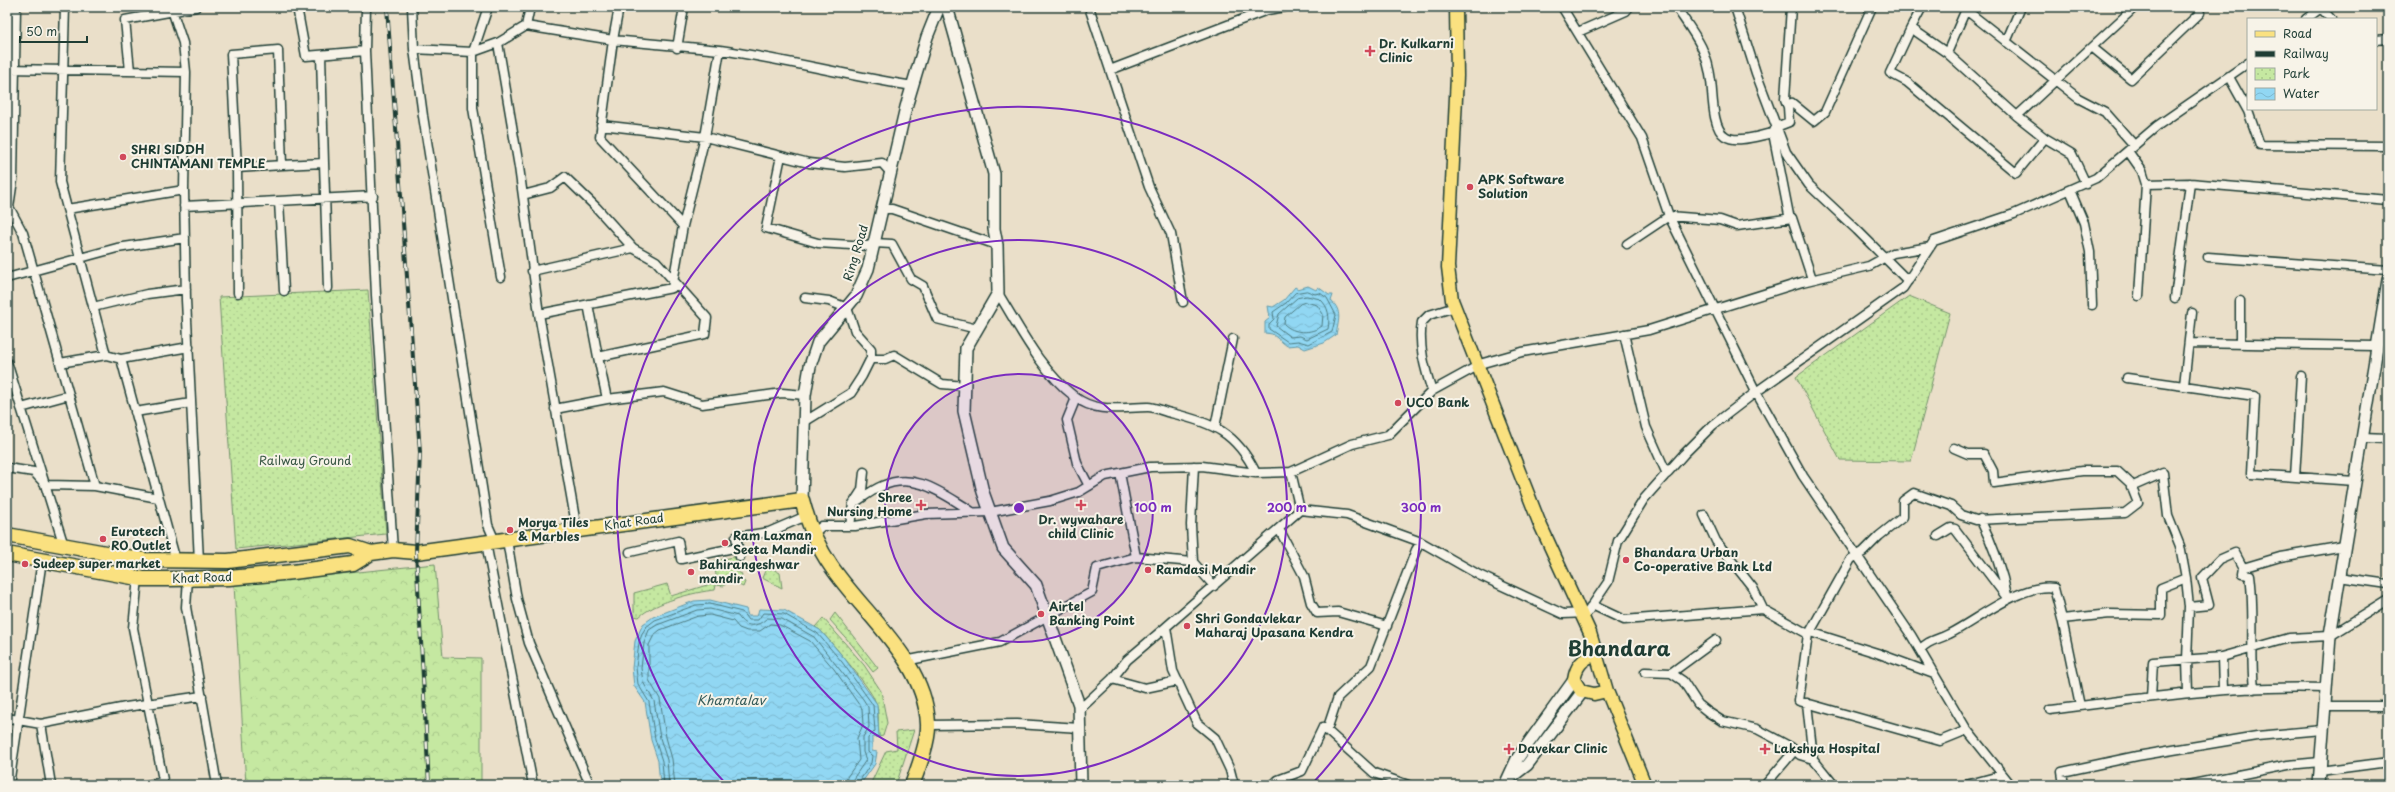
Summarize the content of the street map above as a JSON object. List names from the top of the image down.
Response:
{
  "streets": {
    "highway": ["Khat Road"],
    "street": ["Ring Road"]
  },
  "crossings": [
    ["Ring Road", "Khat Road"]
  ],
  "districts": ["Bhandara"],
  "water": ["Khamtalav"],
  "parks": ["Railway Ground"],
  "places": {
    "health": [
      "Dr. Kulkarni Clinic",
      "Shree Nursing Home",
      "Dr. wywahare child Clinic",
      "Davekar Clinic",
      "Lakshya Hospital"
    ],
    "other": [
      "SHRI SIDDH CHINTAMANI TEMPLE",
      "APK Software Solution",
      "UCO Bank",
      "Morya Tiles & Marbles",
      "Eurotech RO Outlet",
      "Ram Laxman Seeta Mandir",
      "Bhandara Urban Co-operative Bank Ltd",
      "Sudeep super market",
      "Ramdasi Mandir",
      "Bahirangeshwar mandir",
      "Airtel Banking Point",
      "Shri Gondavlekar Maharaj Upasana Kendra"
    ]
  },
  "legend": [
    "Road",
    "Railway",
    "Park",
    "Water"
  ],
  "scale_bar": "50 m",
  "rings": ["100 m", "200 m", "300 m"]
}
